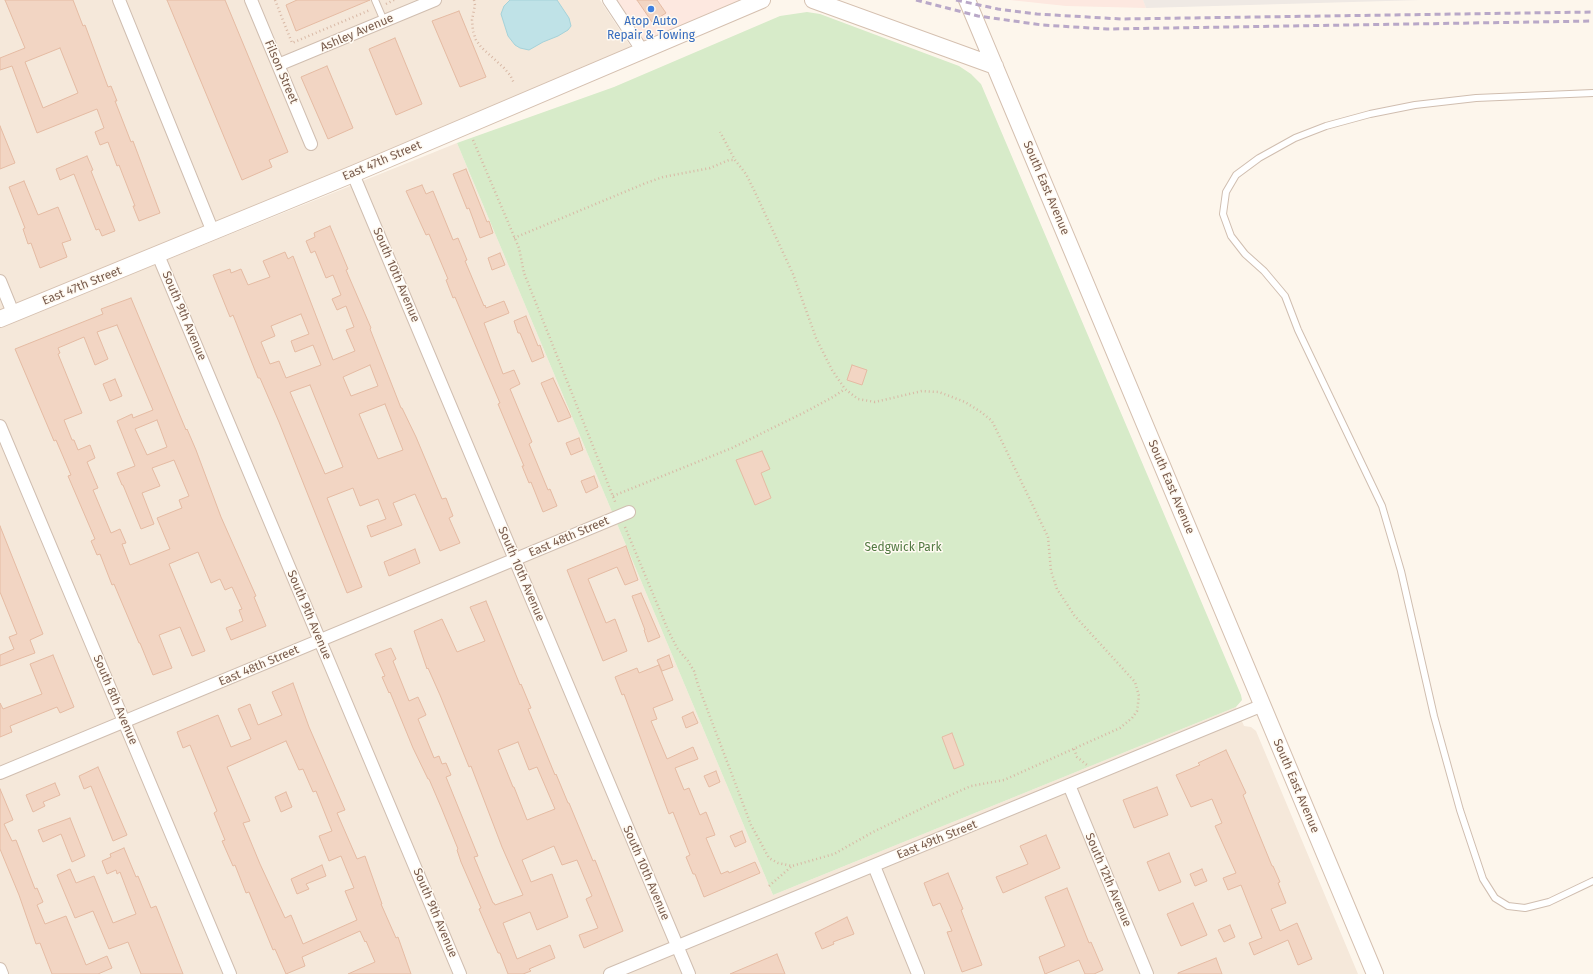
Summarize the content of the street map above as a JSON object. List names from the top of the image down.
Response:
{
  "streets": {
    "main road": ["East 47th Street", "South East Avenue"],
    "street": [
      "Ashley Avenue",
      "Filson Street",
      "South 10th Avenue",
      "South 9th Avenue",
      "East 48th Street",
      "South 8th Avenue",
      "East 49th Street",
      "South 12th Avenue"
    ]
  },
  "crossings": [
    ["Ashley Avenue", "Filson Street"],
    ["East 47th Street", "South 10th Avenue"],
    ["East 47th Street", "South 9th Avenue"],
    ["South East Avenue", "East 49th Street"],
    ["South 10th Avenue", "East 48th Street"],
    ["South 10th Avenue", "East 49th Street"],
    ["South 9th Avenue", "East 48th Street"],
    ["East 48th Street", "South 8th Avenue"],
    ["East 49th Street", "South 12th Avenue"]
  ],
  "parks": ["Sedgwick Park"],
  "places": ["Atop Auto Repair & Towing"]
}
